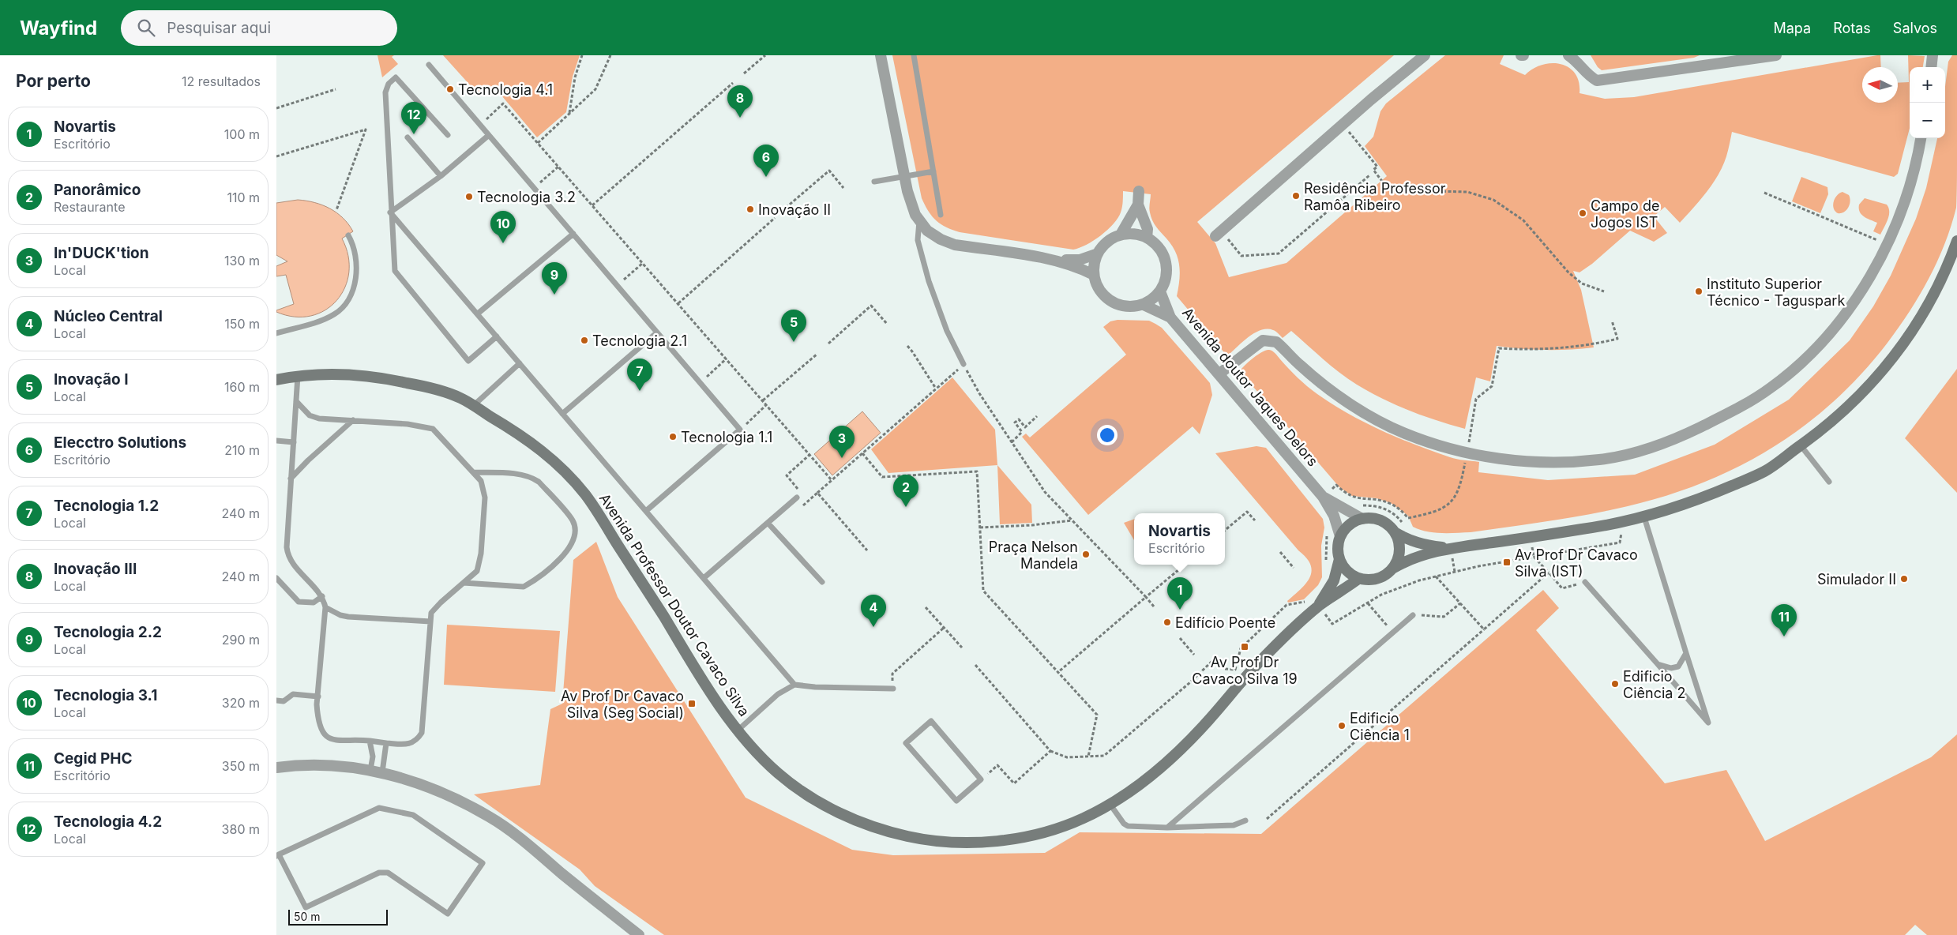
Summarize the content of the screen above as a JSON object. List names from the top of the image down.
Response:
{
  "streets": {
    "main road": ["Avenida Professor Doutor Cavaco Silva"],
    "street": ["Avenida doutor Jaques Delors"]
  },
  "crossings": [
    ["Avenida doutor Jaques Delors", "Avenida Professor Doutor Cavaco Silva"]
  ],
  "places": {
    "other": [
      "Tecnologia 4.1",
      "Residência Professor Ramôa Ribeiro",
      "Tecnologia 3.2",
      "Inovação II",
      "Campo de Jogos IST",
      "Instituto Superior Técnico - Taguspark",
      "Tecnologia 2.1",
      "Tecnologia 1.1",
      "Praça Nelson Mandela",
      "Simulador II",
      "Edifício Poente",
      "Edificio Ciência 2",
      "Edificio Ciência 1"
    ],
    "transit": ["Av Prof Dr Cavaco Silva (IST)", "Av Prof Dr Cavaco Silva 19", "Av Prof Dr Cavaco Silva (Seg Social)"]
  },
  "scale_bar": "50 m",
  "north": "left",
  "page": {
    "header": "Wayfind",
    "search": "Pesquisar aqui",
    "nav": ["Mapa", "Rotas", "Salvos"],
    "heading": ["Por perto", "12 resultados"],
    "map_buttons": ["+", "−"],
    "pins": [
      "8",
      "12",
      "6",
      "10",
      "9",
      "5",
      "7",
      "3",
      "2",
      "1",
      "4",
      "11"
    ],
    "list": [
      {
        "mark": "1",
        "name": "Novartis",
        "note": "Escritório",
        "value": "100 m"
      },
      {
        "mark": "2",
        "name": "Panorâmico",
        "note": "Restaurante",
        "value": "110 m"
      },
      {
        "mark": "3",
        "name": "In'DUCK'tion",
        "note": "Local",
        "value": "130 m"
      },
      {
        "mark": "4",
        "name": "Núcleo Central",
        "note": "Local",
        "value": "150 m"
      },
      {
        "mark": "5",
        "name": "Inovação I",
        "note": "Local",
        "value": "160 m"
      },
      {
        "mark": "6",
        "name": "Elecctro Solutions",
        "note": "Escritório",
        "value": "210 m"
      },
      {
        "mark": "7",
        "name": "Tecnologia 1.2",
        "note": "Local",
        "value": "240 m"
      },
      {
        "mark": "8",
        "name": "Inovação III",
        "note": "Local",
        "value": "240 m"
      },
      {
        "mark": "9",
        "name": "Tecnologia 2.2",
        "note": "Local",
        "value": "290 m"
      },
      {
        "mark": "10",
        "name": "Tecnologia 3.1",
        "note": "Local",
        "value": "320 m"
      },
      {
        "mark": "11",
        "name": "Cegid PHC",
        "note": "Escritório",
        "value": "350 m"
      },
      {
        "mark": "12",
        "name": "Tecnologia 4.2",
        "note": "Local",
        "value": "380 m"
      }
    ],
    "popup": ["Novartis", "Escritório"],
    "scale": "50 m"
  }
}
